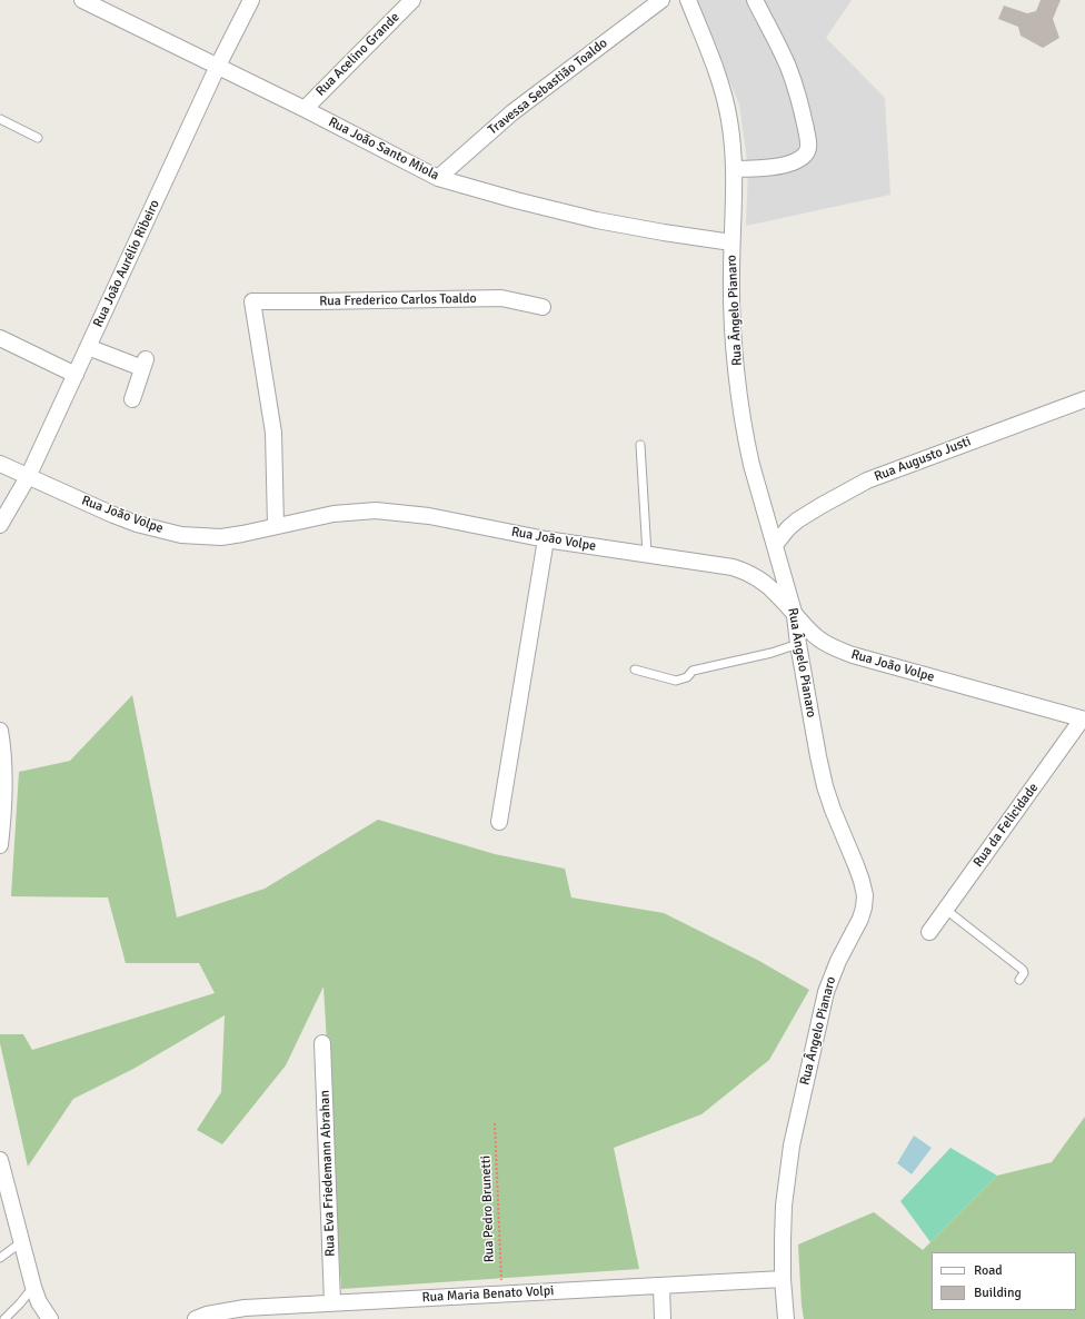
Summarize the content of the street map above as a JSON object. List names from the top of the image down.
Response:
{
  "streets": {
    "street": [
      "Rua Acelino Grande",
      "Travessa Sebastião Toaldo",
      "Rua João Santo Miola",
      "Rua João Aurélio Ribeiro",
      "Rua Frederico Carlos Toaldo",
      "Rua Ângelo Pianaro",
      "Rua Augusto Justi",
      "Rua João Volpe",
      "Rua da Felicidade",
      "Rua Eva Friedemann Abrahan",
      "Rua Maria Benato Volpi"
    ],
    "path": ["Rua Pedro Brunetti"]
  },
  "crossings": [
    ["Rua Acelino Grande", "Rua João Santo Miola"],
    ["Travessa Sebastião Toaldo", "Rua João Santo Miola"],
    ["Rua João Santo Miola", "Rua João Aurélio Ribeiro"],
    ["Rua João Santo Miola", "Rua Ângelo Pianaro"],
    ["Rua João Aurélio Ribeiro", "Rua João Volpe"],
    ["Rua Frederico Carlos Toaldo", "Rua João Volpe"],
    ["Rua Ângelo Pianaro", "Rua Augusto Justi"],
    ["Rua Ângelo Pianaro", "Rua João Volpe"],
    ["Rua Ângelo Pianaro", "Rua Maria Benato Volpi"],
    ["Rua João Volpe", "Rua da Felicidade"],
    ["Rua Eva Friedemann Abrahan", "Rua Maria Benato Volpi"],
    ["Rua Pedro Brunetti", "Rua Maria Benato Volpi"]
  ],
  "legend": ["Road", "Building"]
}
